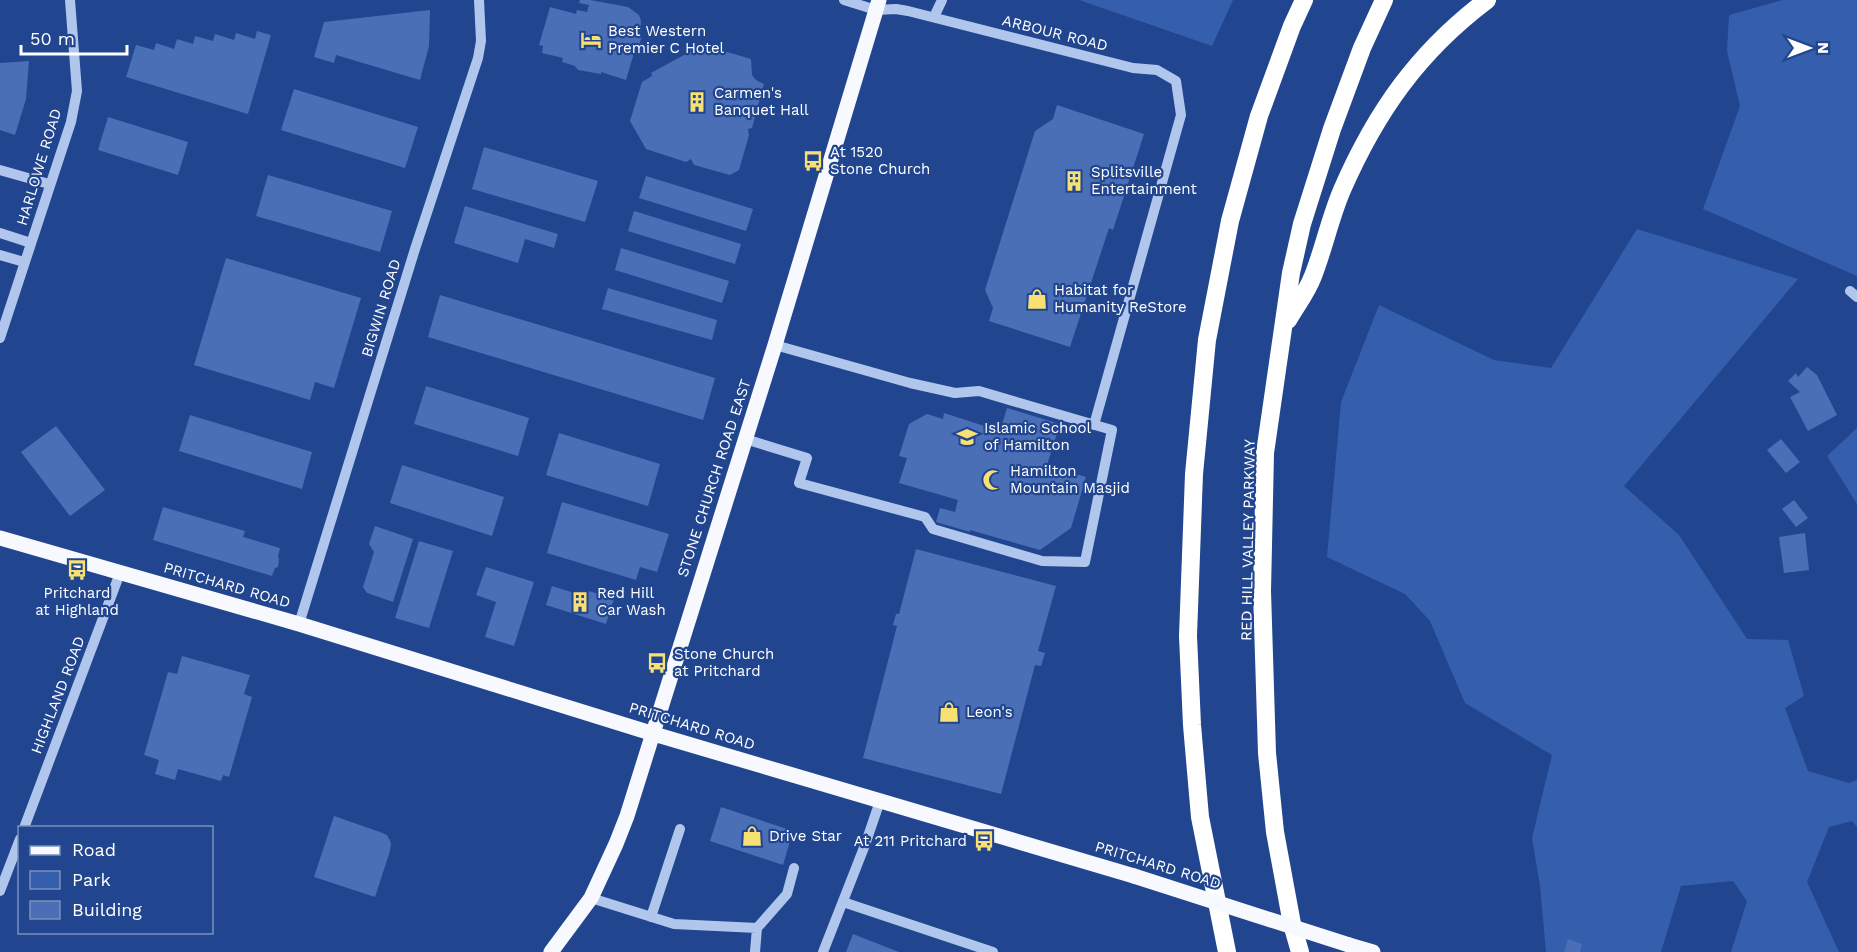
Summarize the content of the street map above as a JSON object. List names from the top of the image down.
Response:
{
  "streets": {
    "highway": ["RED HILL VALLEY PARKWAY"],
    "main road": ["STONE CHURCH ROAD EAST", "PRITCHARD ROAD"],
    "street": [
      "ARBOUR ROAD",
      "HARLOWE ROAD",
      "BIGWIN ROAD",
      "HIGHLAND ROAD"
    ]
  },
  "crossings": [
    ["ARBOUR ROAD", "STONE CHURCH ROAD EAST"],
    ["BIGWIN ROAD", "PRITCHARD ROAD"],
    ["STONE CHURCH ROAD EAST", "PRITCHARD ROAD"],
    ["PRITCHARD ROAD", "HIGHLAND ROAD"]
  ],
  "places": {
    "hotel": ["Best Western Premier C Hotel"],
    "building": ["Carmen's Banquet Hall", "Splitsville Entertainment", "Red Hill Car Wash"],
    "bus stop": [
      "At 1520 Stone Church",
      "Pritchard at Highland",
      "Stone Church at Pritchard",
      "At 211 Pritchard"
    ],
    "shop": ["Habitat for Humanity ReStore", "Leon's", "Drive Star"],
    "school or university": ["Islamic School of Hamilton"],
    "mosque": ["Hamilton Mountain Masjid"]
  },
  "legend": ["Road", "Park", "Building"],
  "scale_bar": "50 m",
  "north": "right"
}
